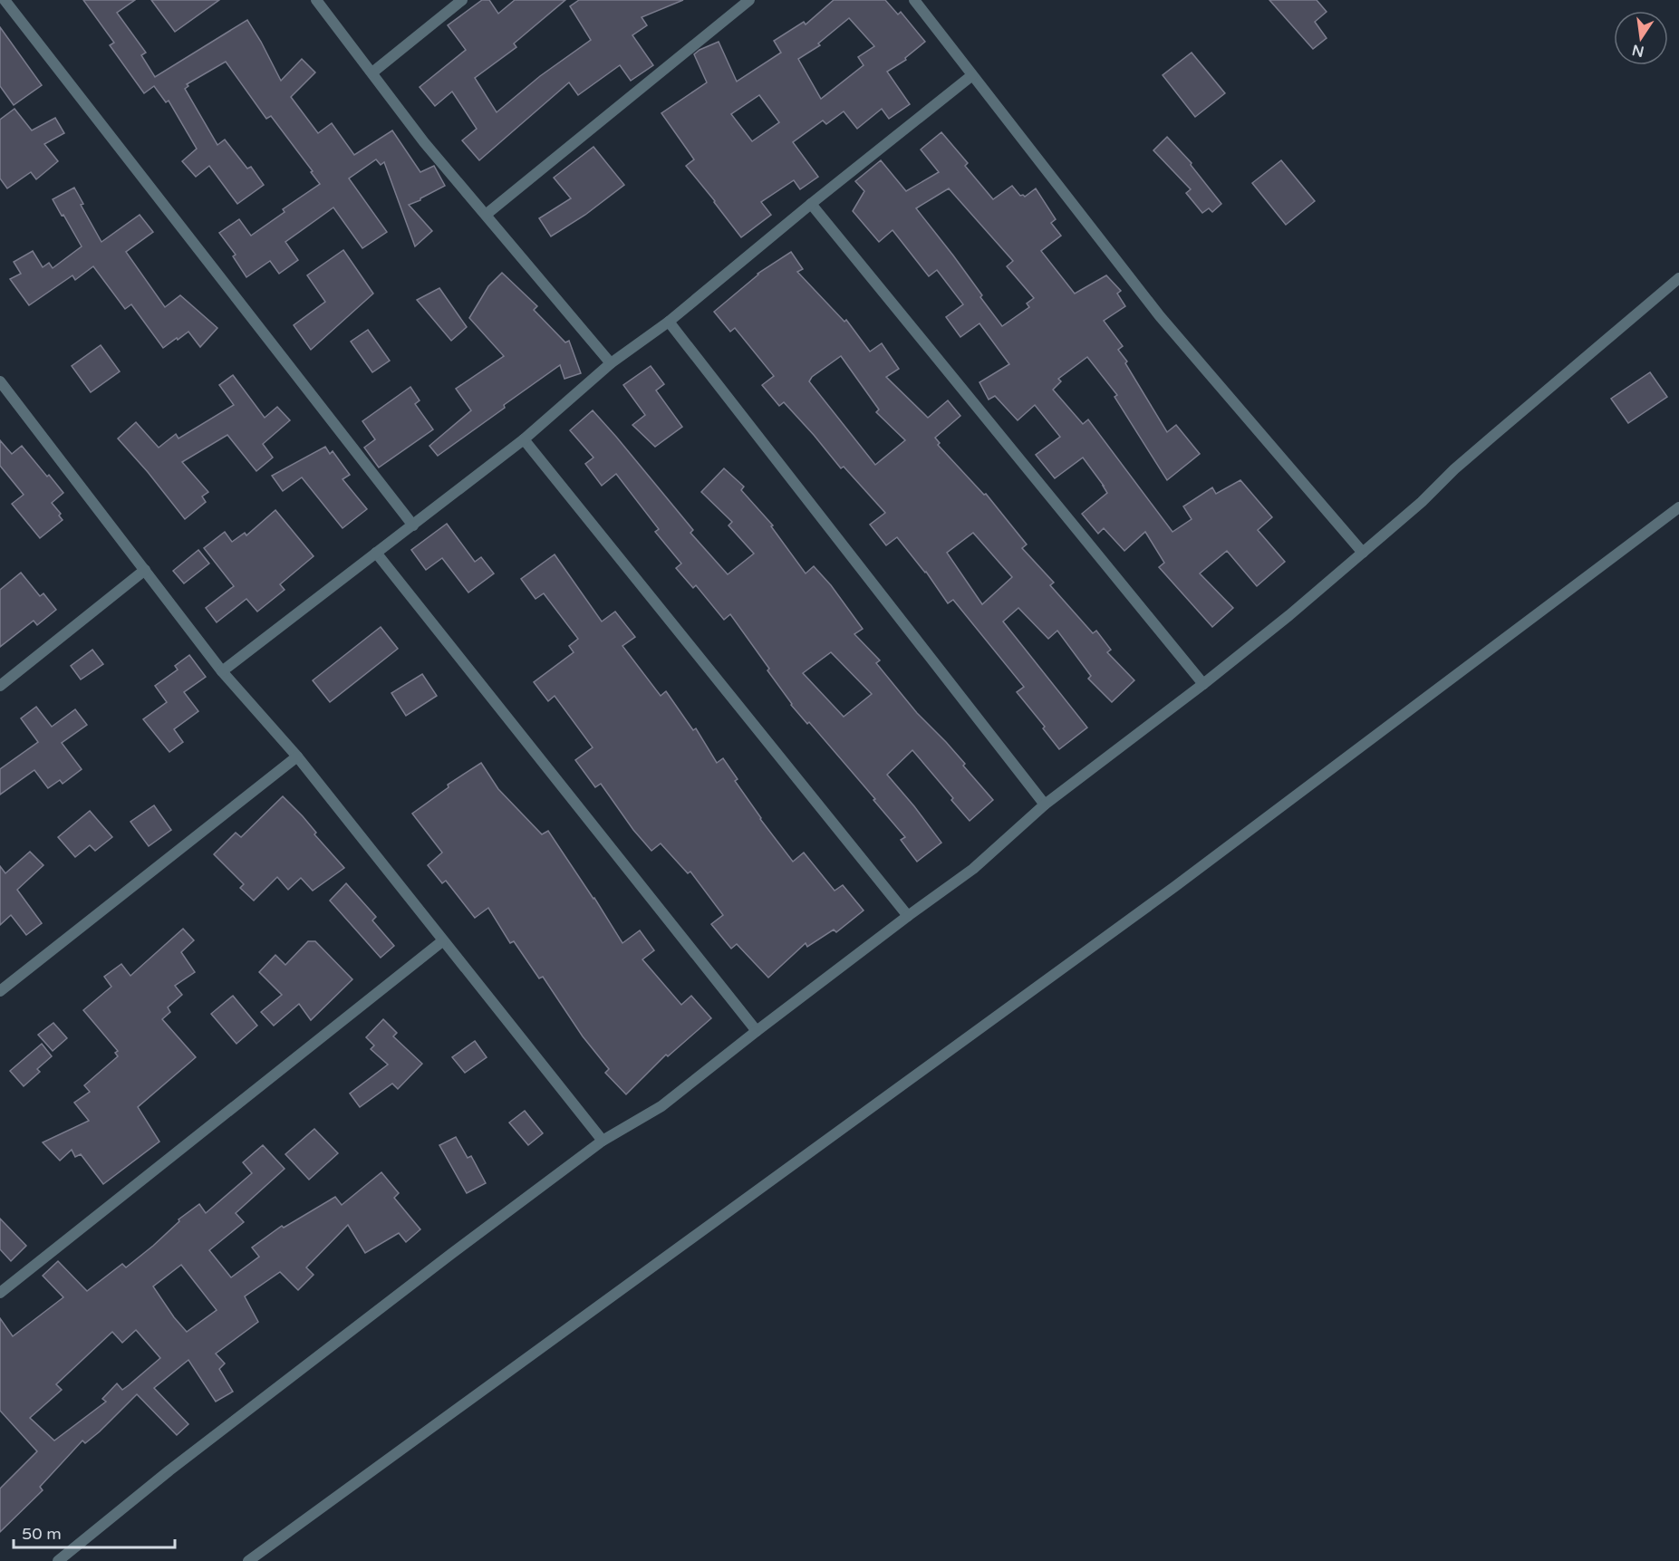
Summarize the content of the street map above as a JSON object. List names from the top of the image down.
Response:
{
  "scale_bar": "50 m",
  "north": "bottom"
}
